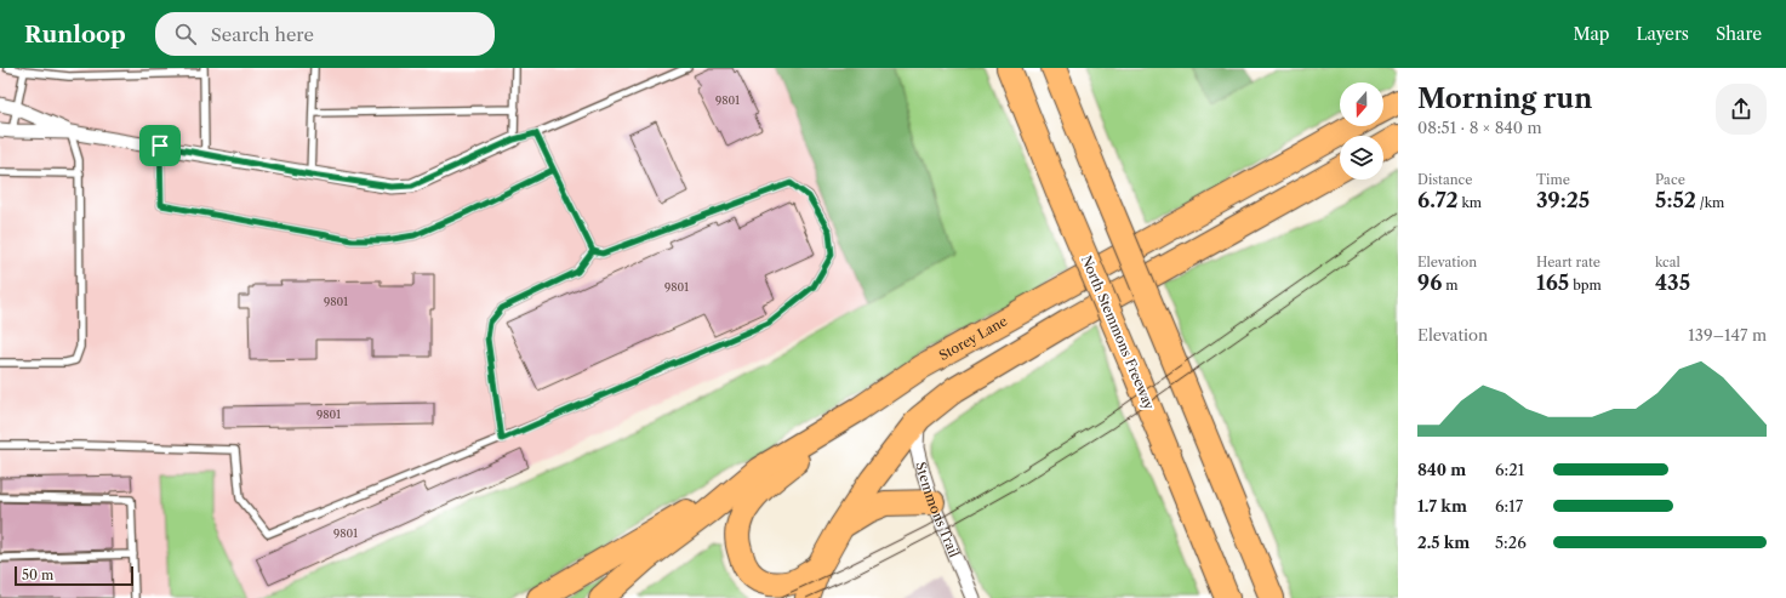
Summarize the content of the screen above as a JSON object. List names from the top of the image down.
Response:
{
  "streets": {
    "highway": ["North Stemmons Freeway", "Storey Lane"],
    "street": ["Stemmons Trail"]
  },
  "house_numbers": [
    "9801",
    "9801",
    "9801",
    "9801",
    "9801"
  ],
  "scale_bar": "50 m",
  "north": "bottom",
  "page": {
    "header": "Runloop",
    "search": "Search here",
    "nav": ["Map", "Layers", "Share"],
    "heading": ["Morning run", "08:51 · 8 × 840 m"],
    "stats": [
      ["Distance", "6.72 km"],
      ["Time", "39:25"],
      ["Pace", "5:52 /km"],
      ["Elevation", "96 m"],
      ["Heart rate", "165 bpm"],
      ["kcal", "435"]
    ],
    "chart": ["Elevation", "139–147 m"],
    "list": [
      {
        "name": "840 m",
        "note": "6:21"
      },
      {
        "name": "1.7 km",
        "note": "6:17"
      },
      {
        "name": "2.5 km",
        "note": "5:26"
      }
    ],
    "scale": "50 m"
  }
}
